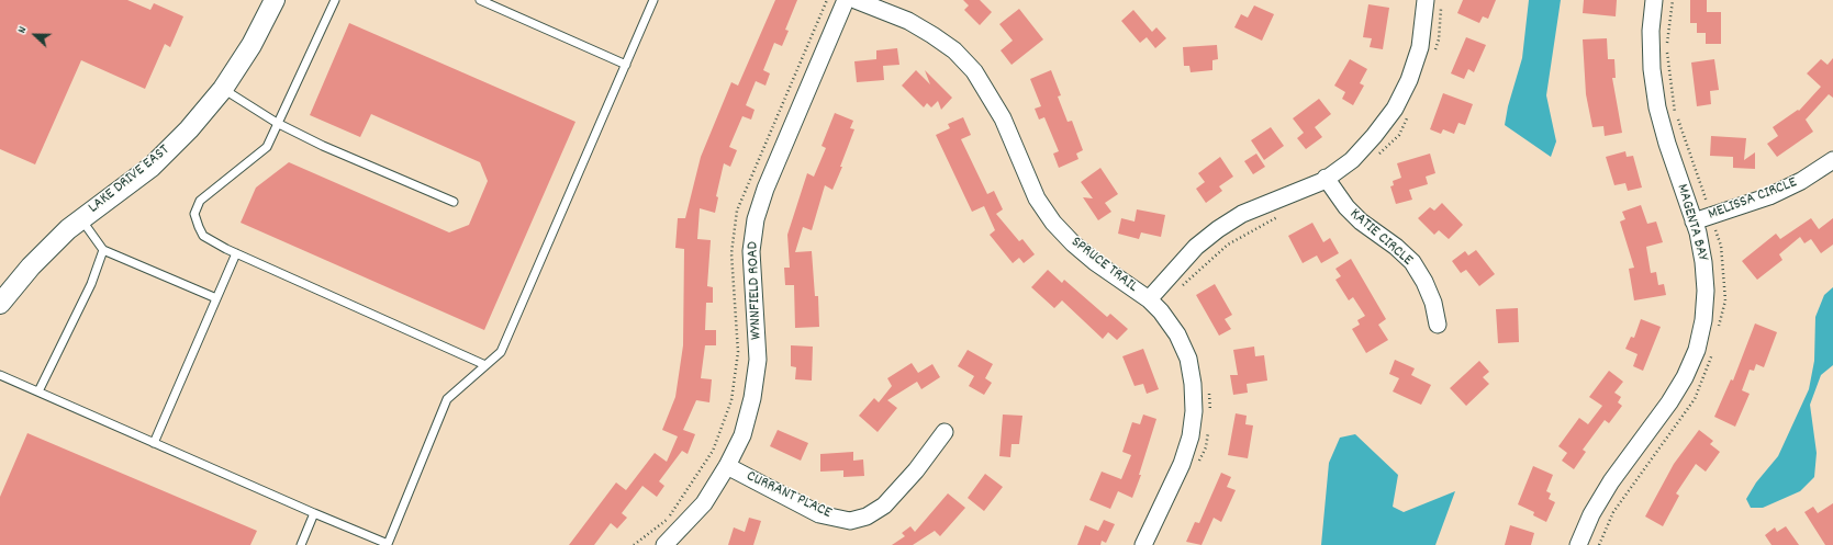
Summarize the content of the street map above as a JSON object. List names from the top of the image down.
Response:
{
  "streets": {
    "street": [
      "LAKE DRIVE EAST",
      "MELISSA CIRCLE",
      "MAGENTA BAY",
      "KATIE CIRCLE",
      "SPRUCE TRAIL",
      "WYNNFIELD ROAD",
      "CURRANT PLACE"
    ]
  },
  "crossings": [
    ["MELISSA CIRCLE", "MAGENTA BAY"],
    ["WYNNFIELD ROAD", "CURRANT PLACE"]
  ],
  "north": "left"
}
